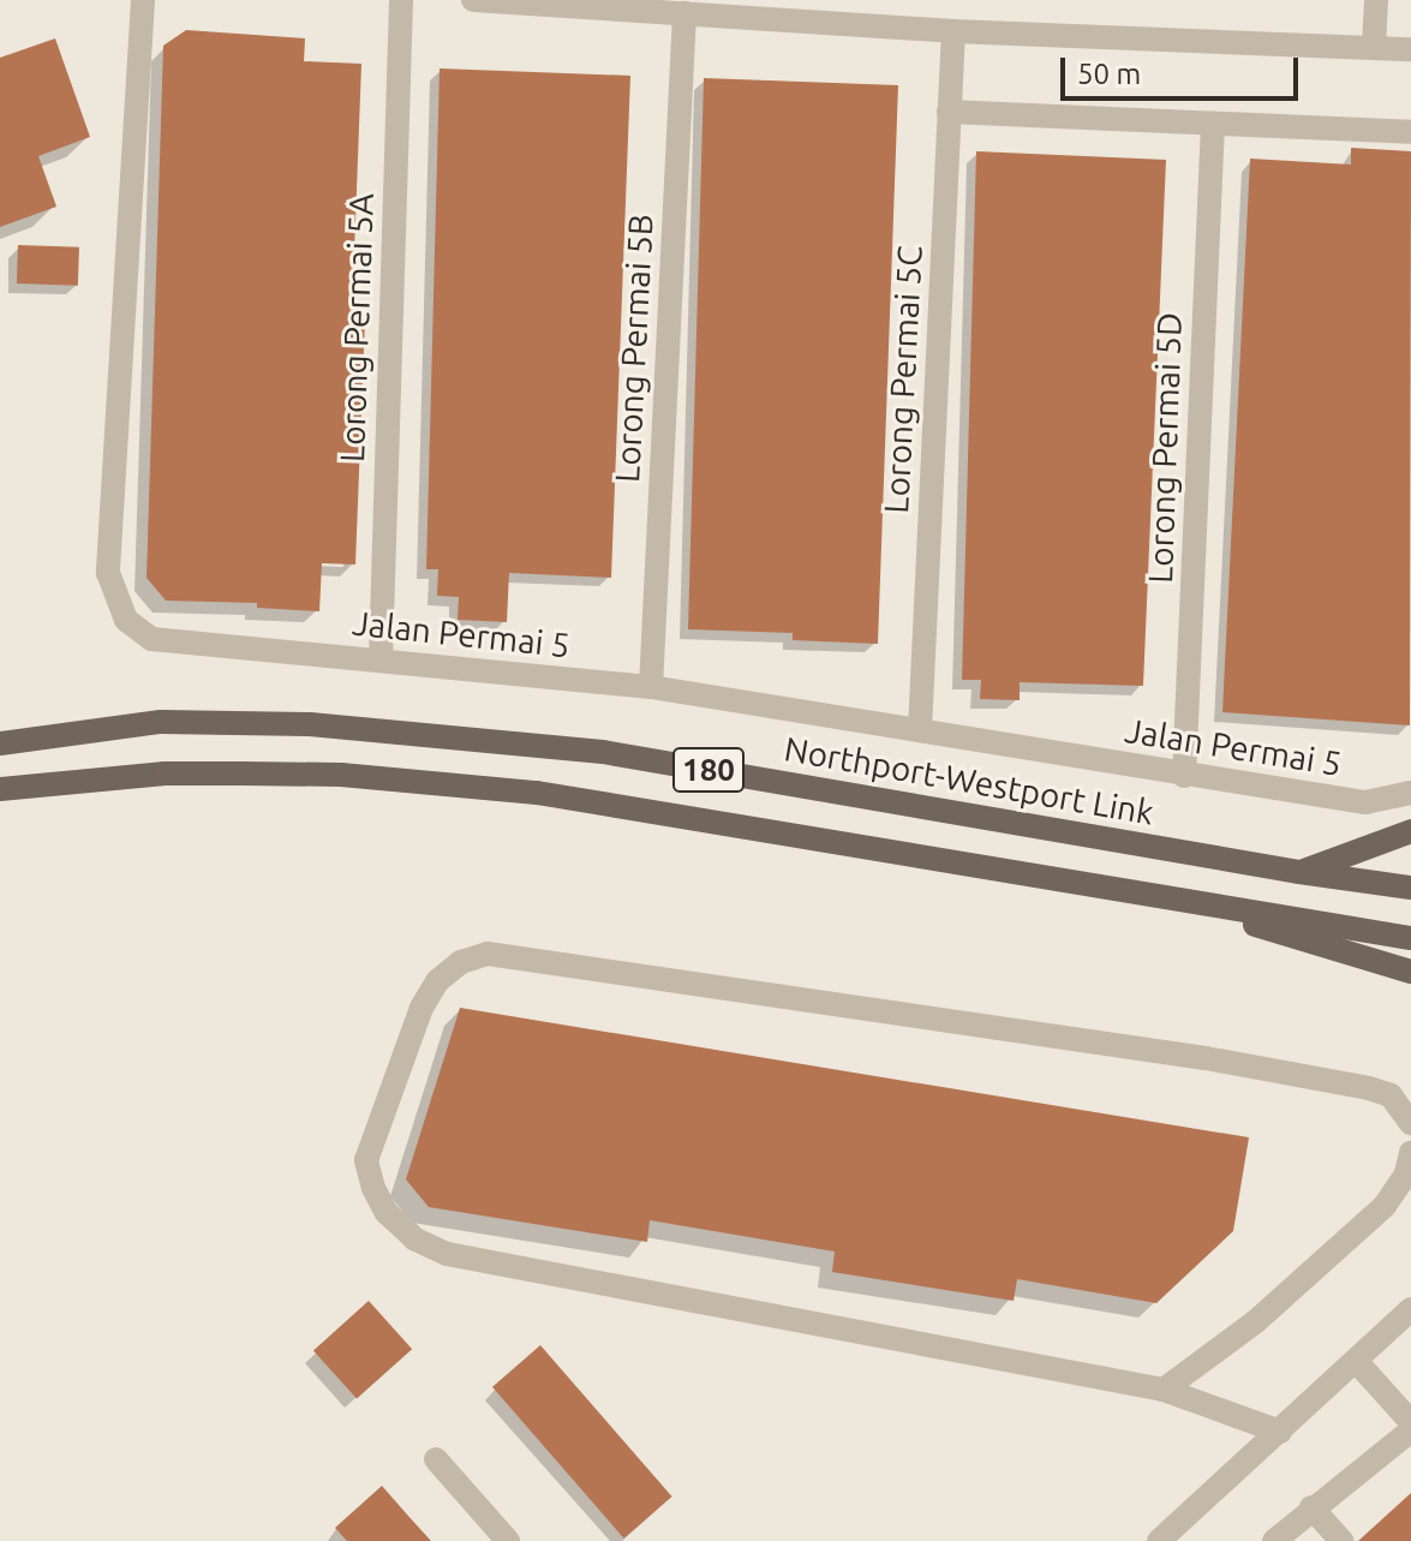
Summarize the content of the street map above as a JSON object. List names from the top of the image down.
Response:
{
  "streets": {
    "main road": ["180", "Northport-Westport Link"],
    "street": [
      "Lorong Permai 5A",
      "Lorong Permai 5B",
      "Lorong Permai 5C",
      "Lorong Permai 5D",
      "Jalan Permai 5"
    ]
  },
  "crossings": [
    ["Lorong Permai 5A", "Jalan Permai 5"],
    ["Lorong Permai 5B", "Jalan Permai 5"],
    ["Lorong Permai 5C", "Jalan Permai 5"],
    ["Lorong Permai 5D", "Jalan Permai 5"]
  ],
  "scale_bar": "50 m"
}
